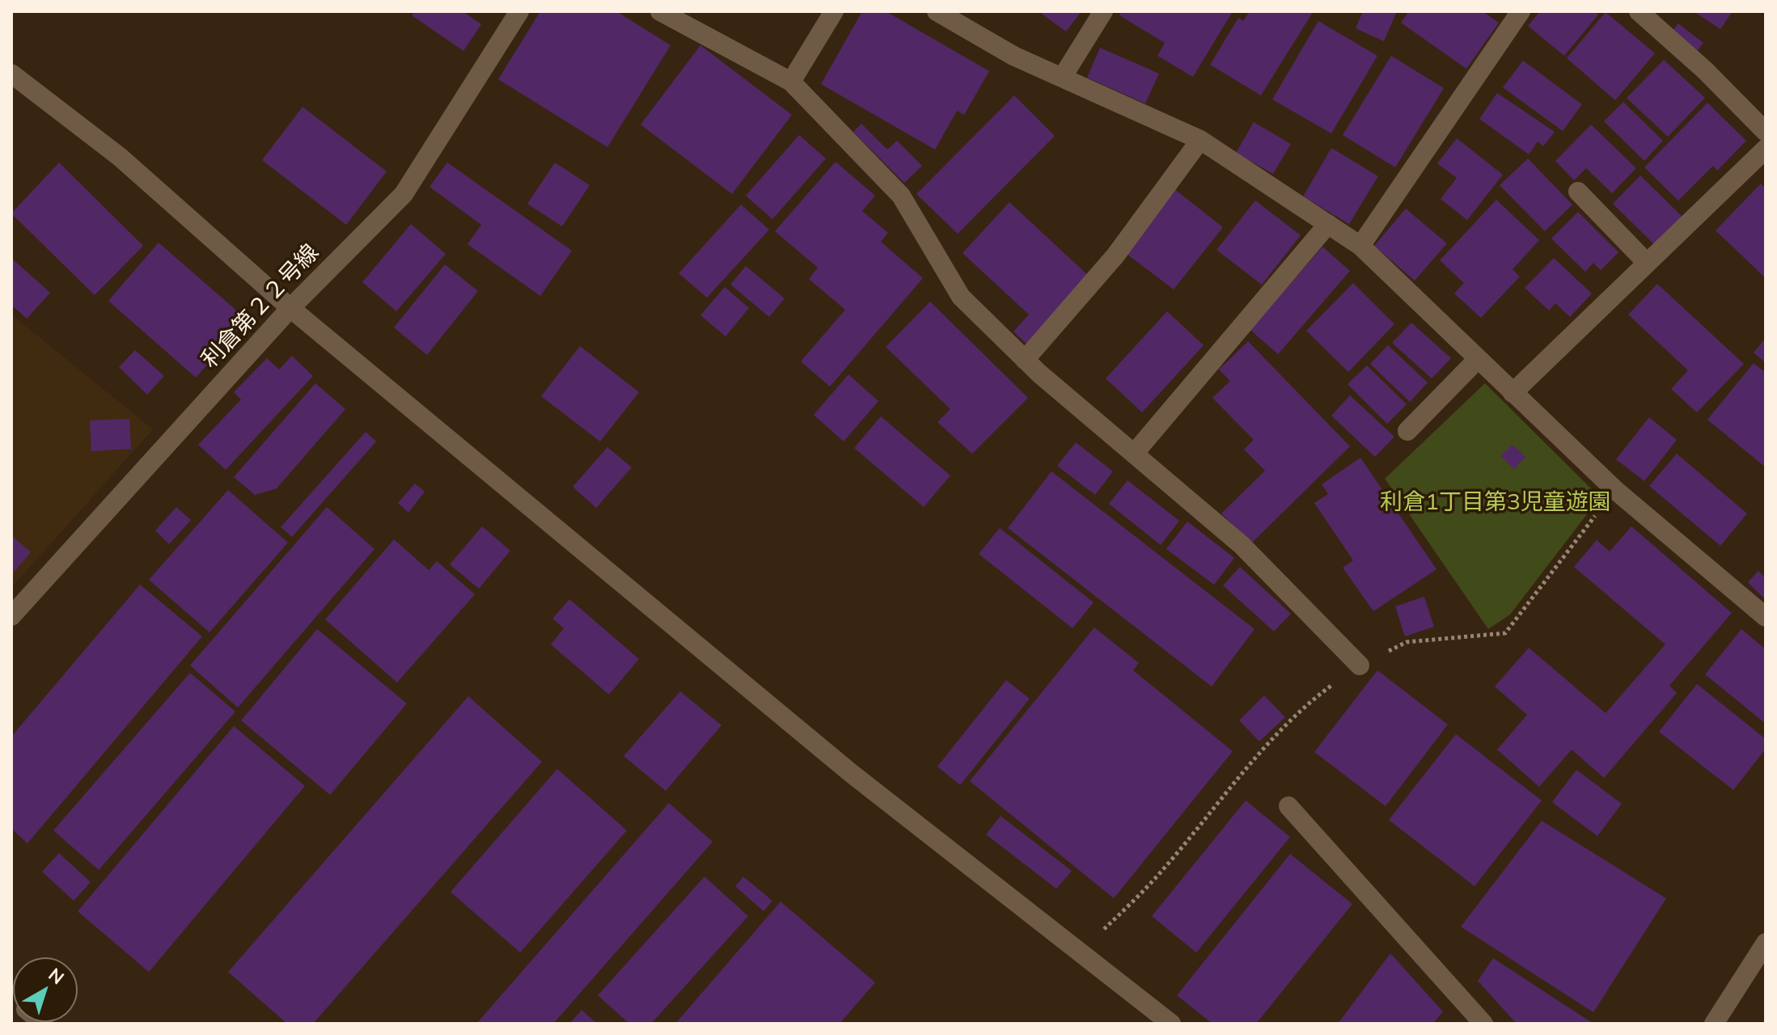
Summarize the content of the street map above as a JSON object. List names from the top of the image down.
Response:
{
  "streets": {
    "street": ["利倉第２２号線"]
  },
  "parks": ["利倉1丁目第3児童遊園"],
  "north": "top right"
}
